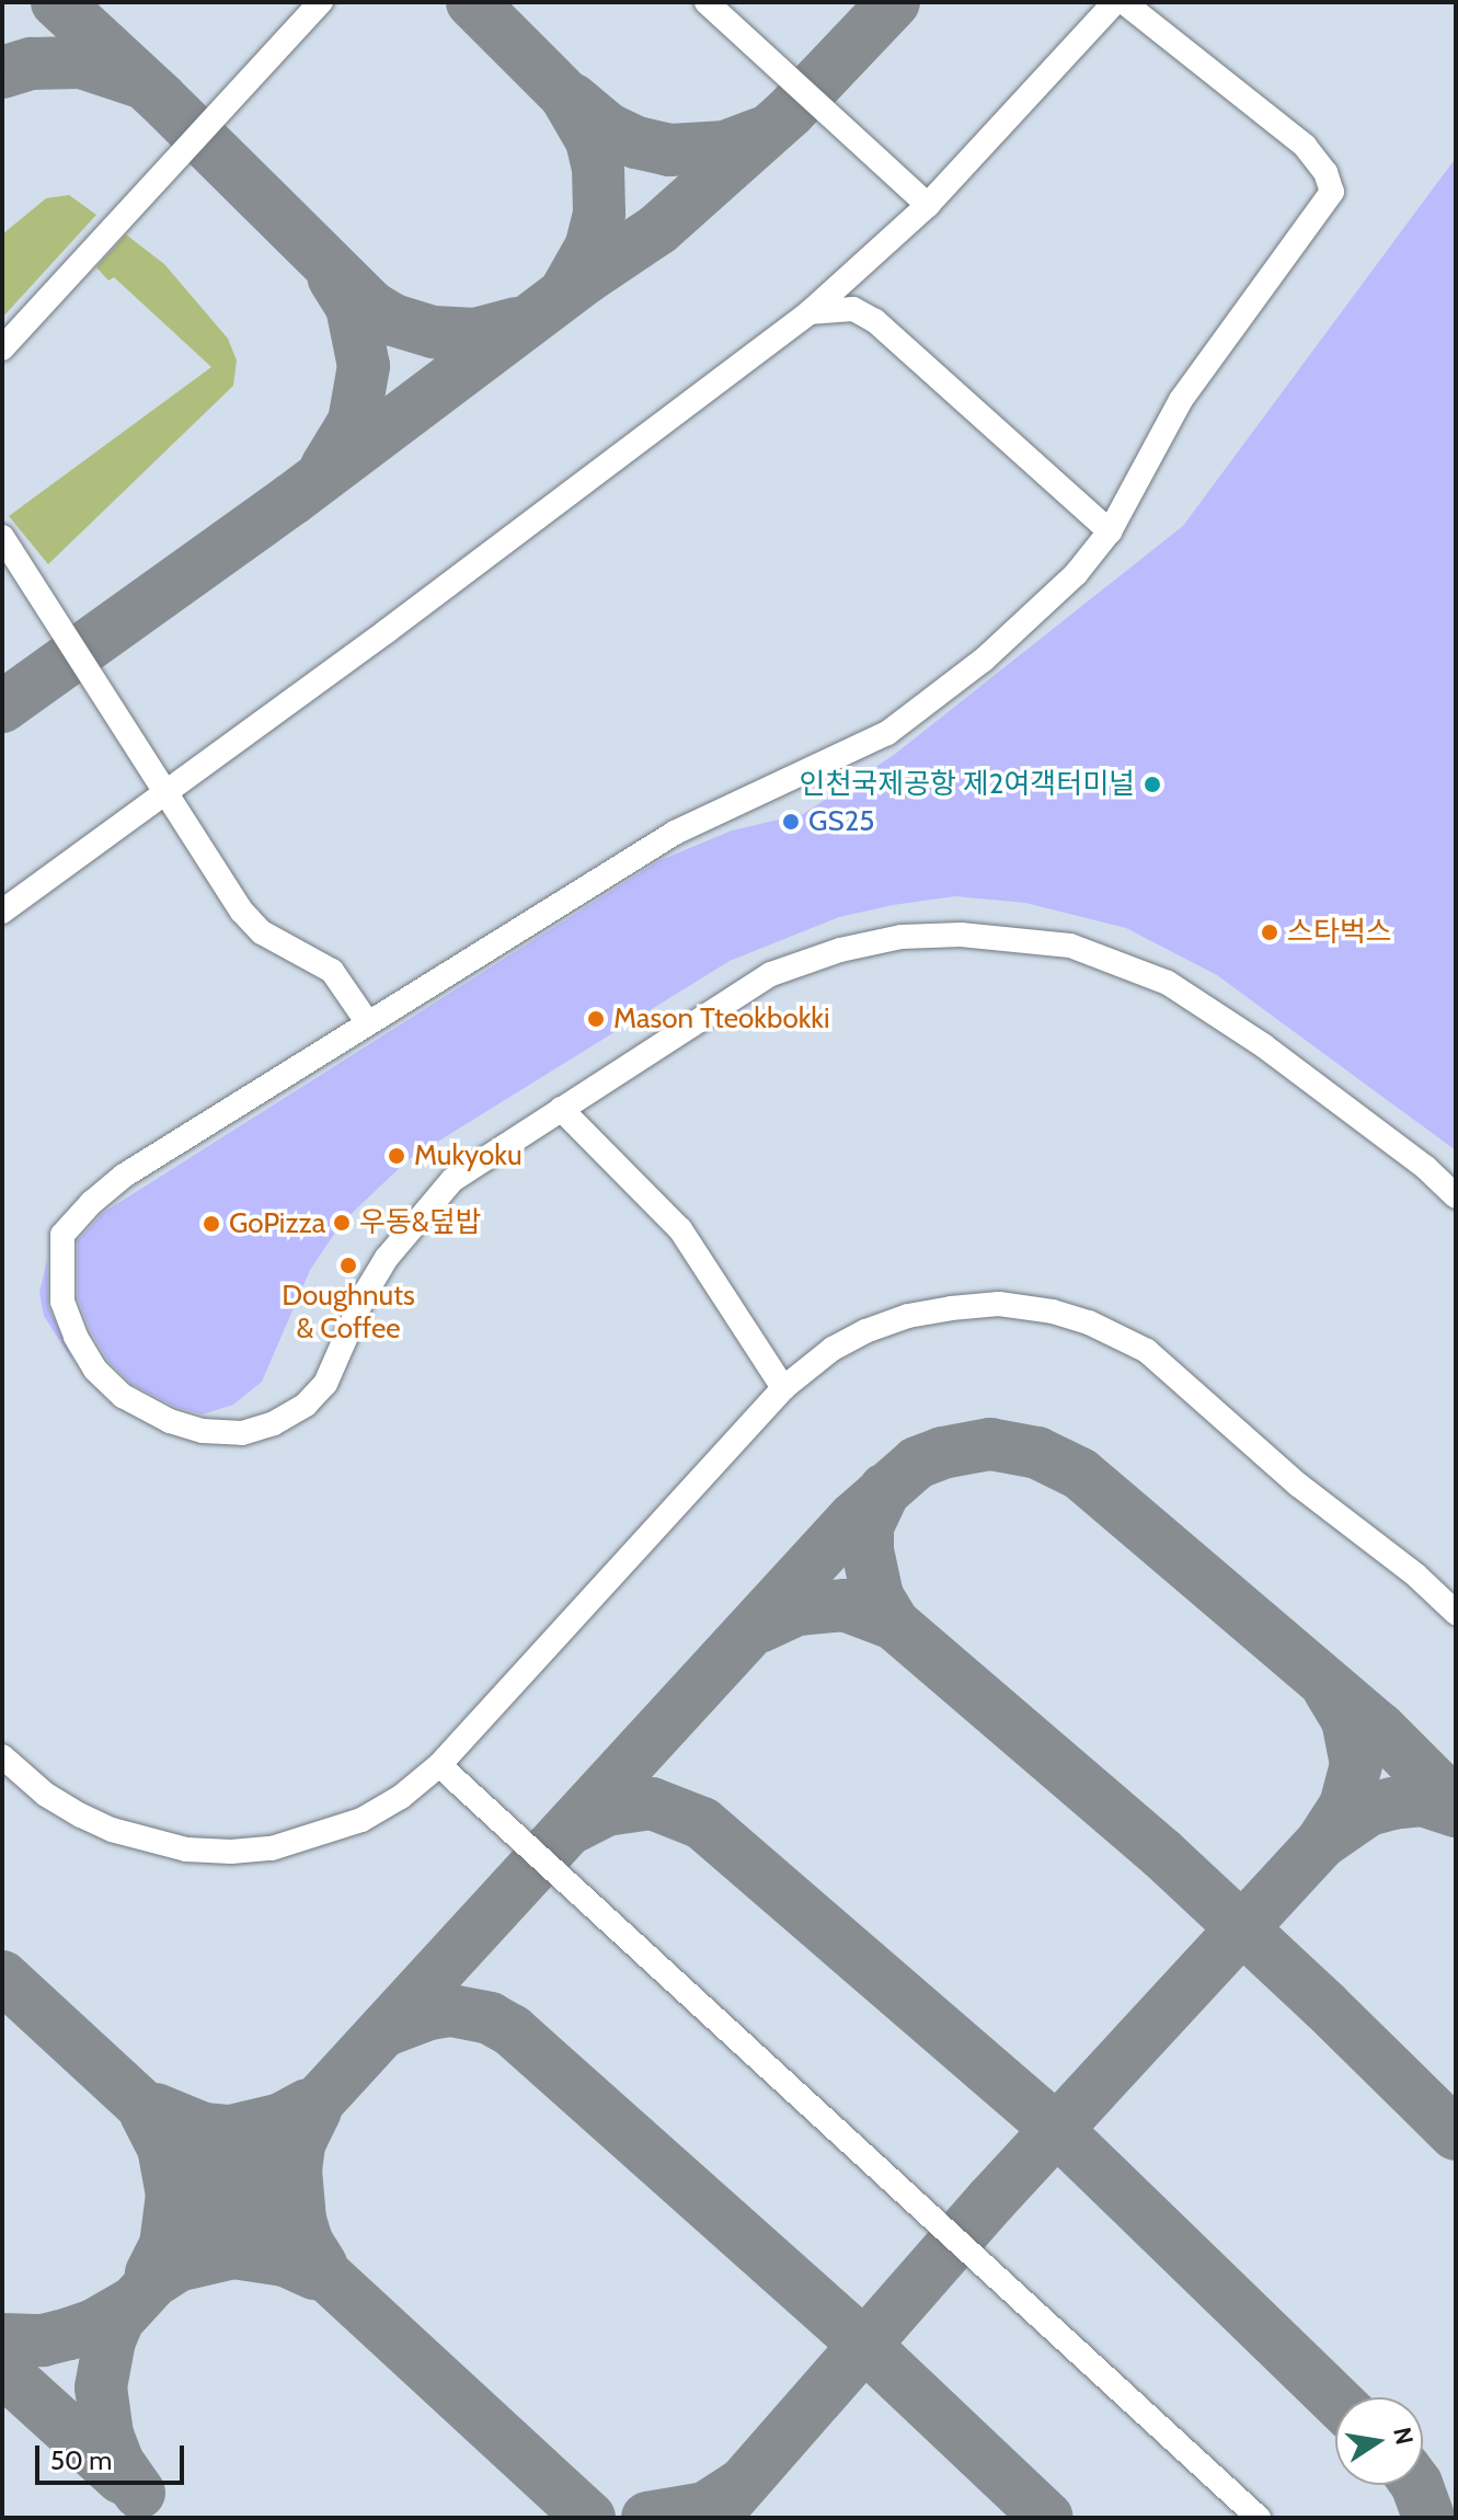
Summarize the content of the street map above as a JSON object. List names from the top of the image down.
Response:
{
  "places": [
    "인천국제공항 제2여객터미널",
    "GS25",
    "스타벅스",
    "Mason Tteokbokki",
    "Mukyoku",
    "우동&덮밥",
    "GoPizza",
    "Doughnuts & Coffee"
  ],
  "scale_bar": "50 m",
  "north": "right"
}
